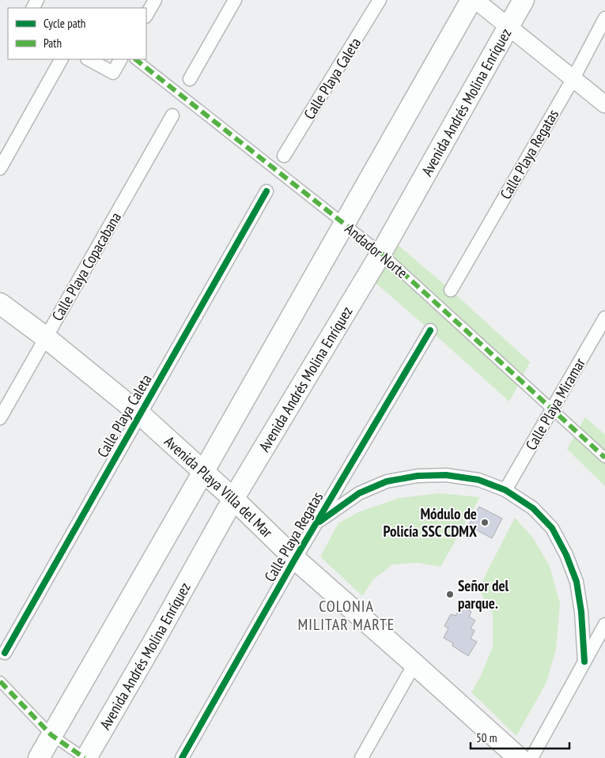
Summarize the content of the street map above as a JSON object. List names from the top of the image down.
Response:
{
  "streets": {
    "main road": ["Avenida Andrés Molina Enríquez", "Avenida Playa Villa del Mar"],
    "street": [
      "Calle Playa Caleta",
      "Calle Playa Regatas",
      "Andador Norte",
      "Calle Playa Copacabana",
      "Calle Playa Miramar"
    ]
  },
  "crossings": [
    ["Calle Playa Caleta", "Avenida Playa Villa del Mar"],
    ["Avenida Andrés Molina Enríquez", "Andador Norte"],
    ["Avenida Andrés Molina Enríquez", "Avenida Playa Villa del Mar"],
    ["Calle Playa Regatas", "Avenida Playa Villa del Mar"],
    ["Andador Norte", "Calle Playa Miramar"],
    ["Calle Playa Copacabana", "Avenida Playa Villa del Mar"]
  ],
  "districts": ["COLONIA MILITAR MARTE"],
  "places": ["Módulo de Policía SSC CDMX", "Señor del parque."],
  "legend": ["Cycle path", "Path"],
  "scale_bar": "50 m"
}
